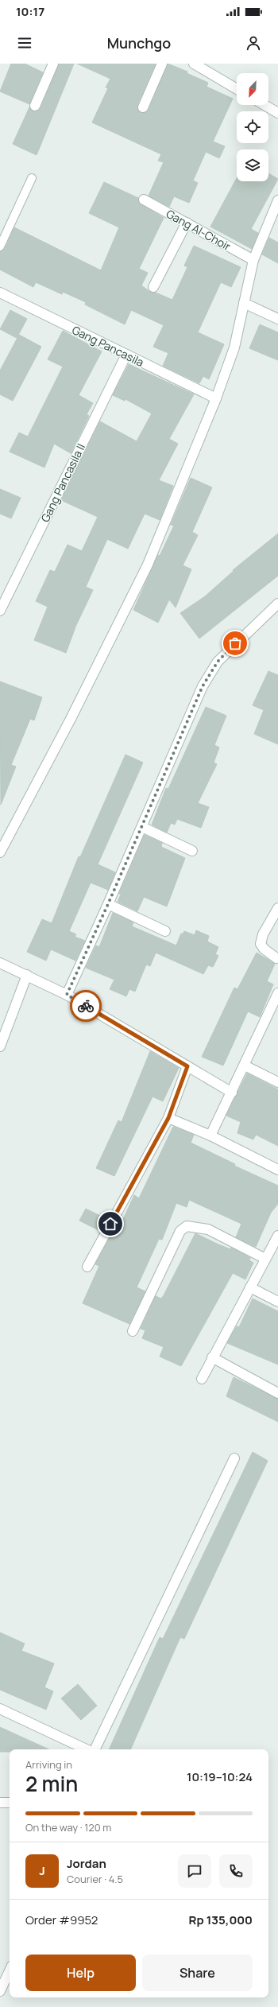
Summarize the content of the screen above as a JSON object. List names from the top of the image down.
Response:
{
  "streets": {
    "street": ["Gang Al-Choir", "Gang Pancasila", "Gang Pancasila II"]
  },
  "crossings": [
    ["Gang Pancasila", "Gang Pancasila II"]
  ],
  "north": "bottom left",
  "page": {
    "status": "10:17",
    "header": "Munchgo",
    "heading": ["2 min", "Arriving in", "10:19–10:24"],
    "panel": [
      "Jordan",
      "Courier · 4.5",
      "Order #9952",
      "Rp 135,000"
    ],
    "bar": "On the way · 120 m",
    "round": "J",
    "buttons": ["Help", "Share"]
  }
}
